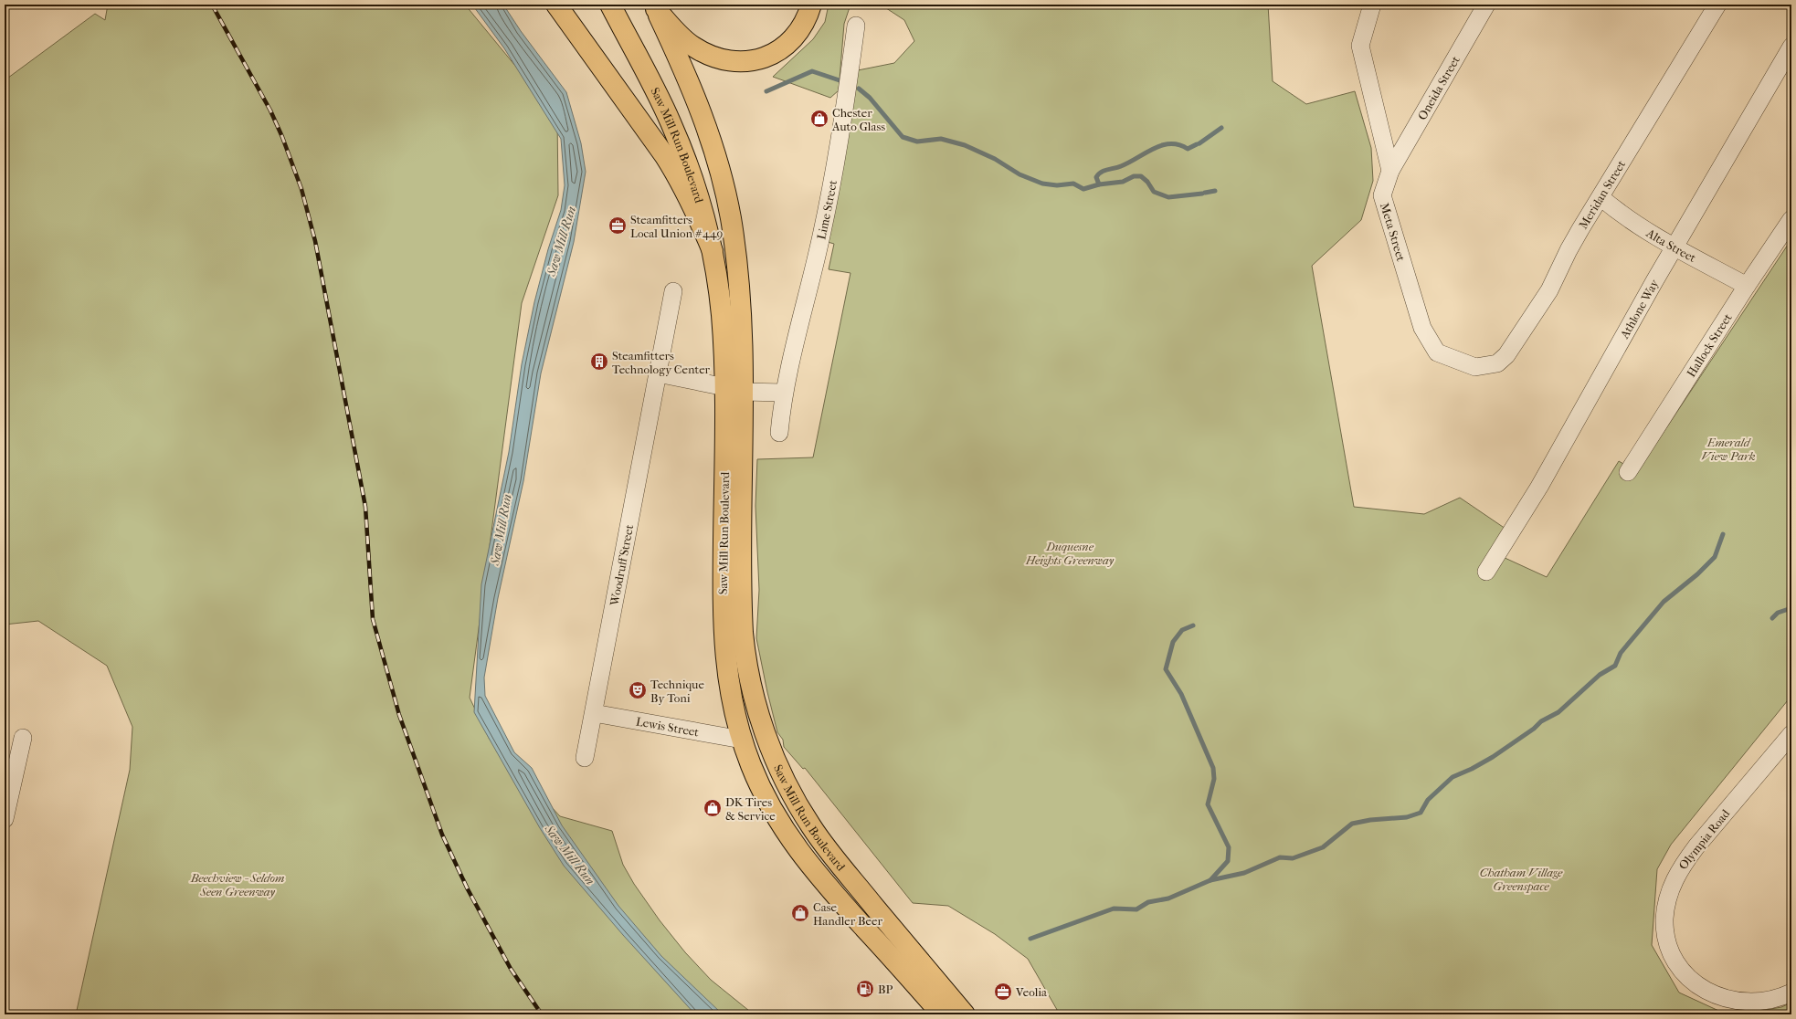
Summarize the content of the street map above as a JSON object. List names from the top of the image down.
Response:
{
  "streets": {
    "highway": ["Saw Mill Run Boulevard"],
    "street": [
      "Oneida Street",
      "Meridan Street",
      "Lime Street",
      "Meta Street",
      "Alta Street",
      "Athlone Way",
      "Hallock Street",
      "Woodruff Street",
      "Lewis Street",
      "Olympia Road"
    ]
  },
  "crossings": [
    ["Oneida Street", "Meta Street"],
    ["Saw Mill Run Boulevard", "Lewis Street"],
    ["Meridan Street", "Meta Street"],
    ["Meridan Street", "Alta Street"],
    ["Alta Street", "Athlone Way"],
    ["Alta Street", "Hallock Street"],
    ["Woodruff Street", "Lewis Street"]
  ],
  "water": ["Saw Mill Run"],
  "parks": [
    "Emerald View Park",
    "Duquesne Heights Greenway",
    "Chatham Village Greenspace",
    "Beechview - Seldom Seen Greenway"
  ],
  "places": {
    "shop": ["Chester Auto Glass", "DK Tires & Service", "Case Handler Beer"],
    "office": ["Steamfitters Local Union #449", "Veolia"],
    "building": ["Steamfitters Technology Center"],
    "theatre": ["Technique By Toni"],
    "fuel station": ["BP"]
  }
}
